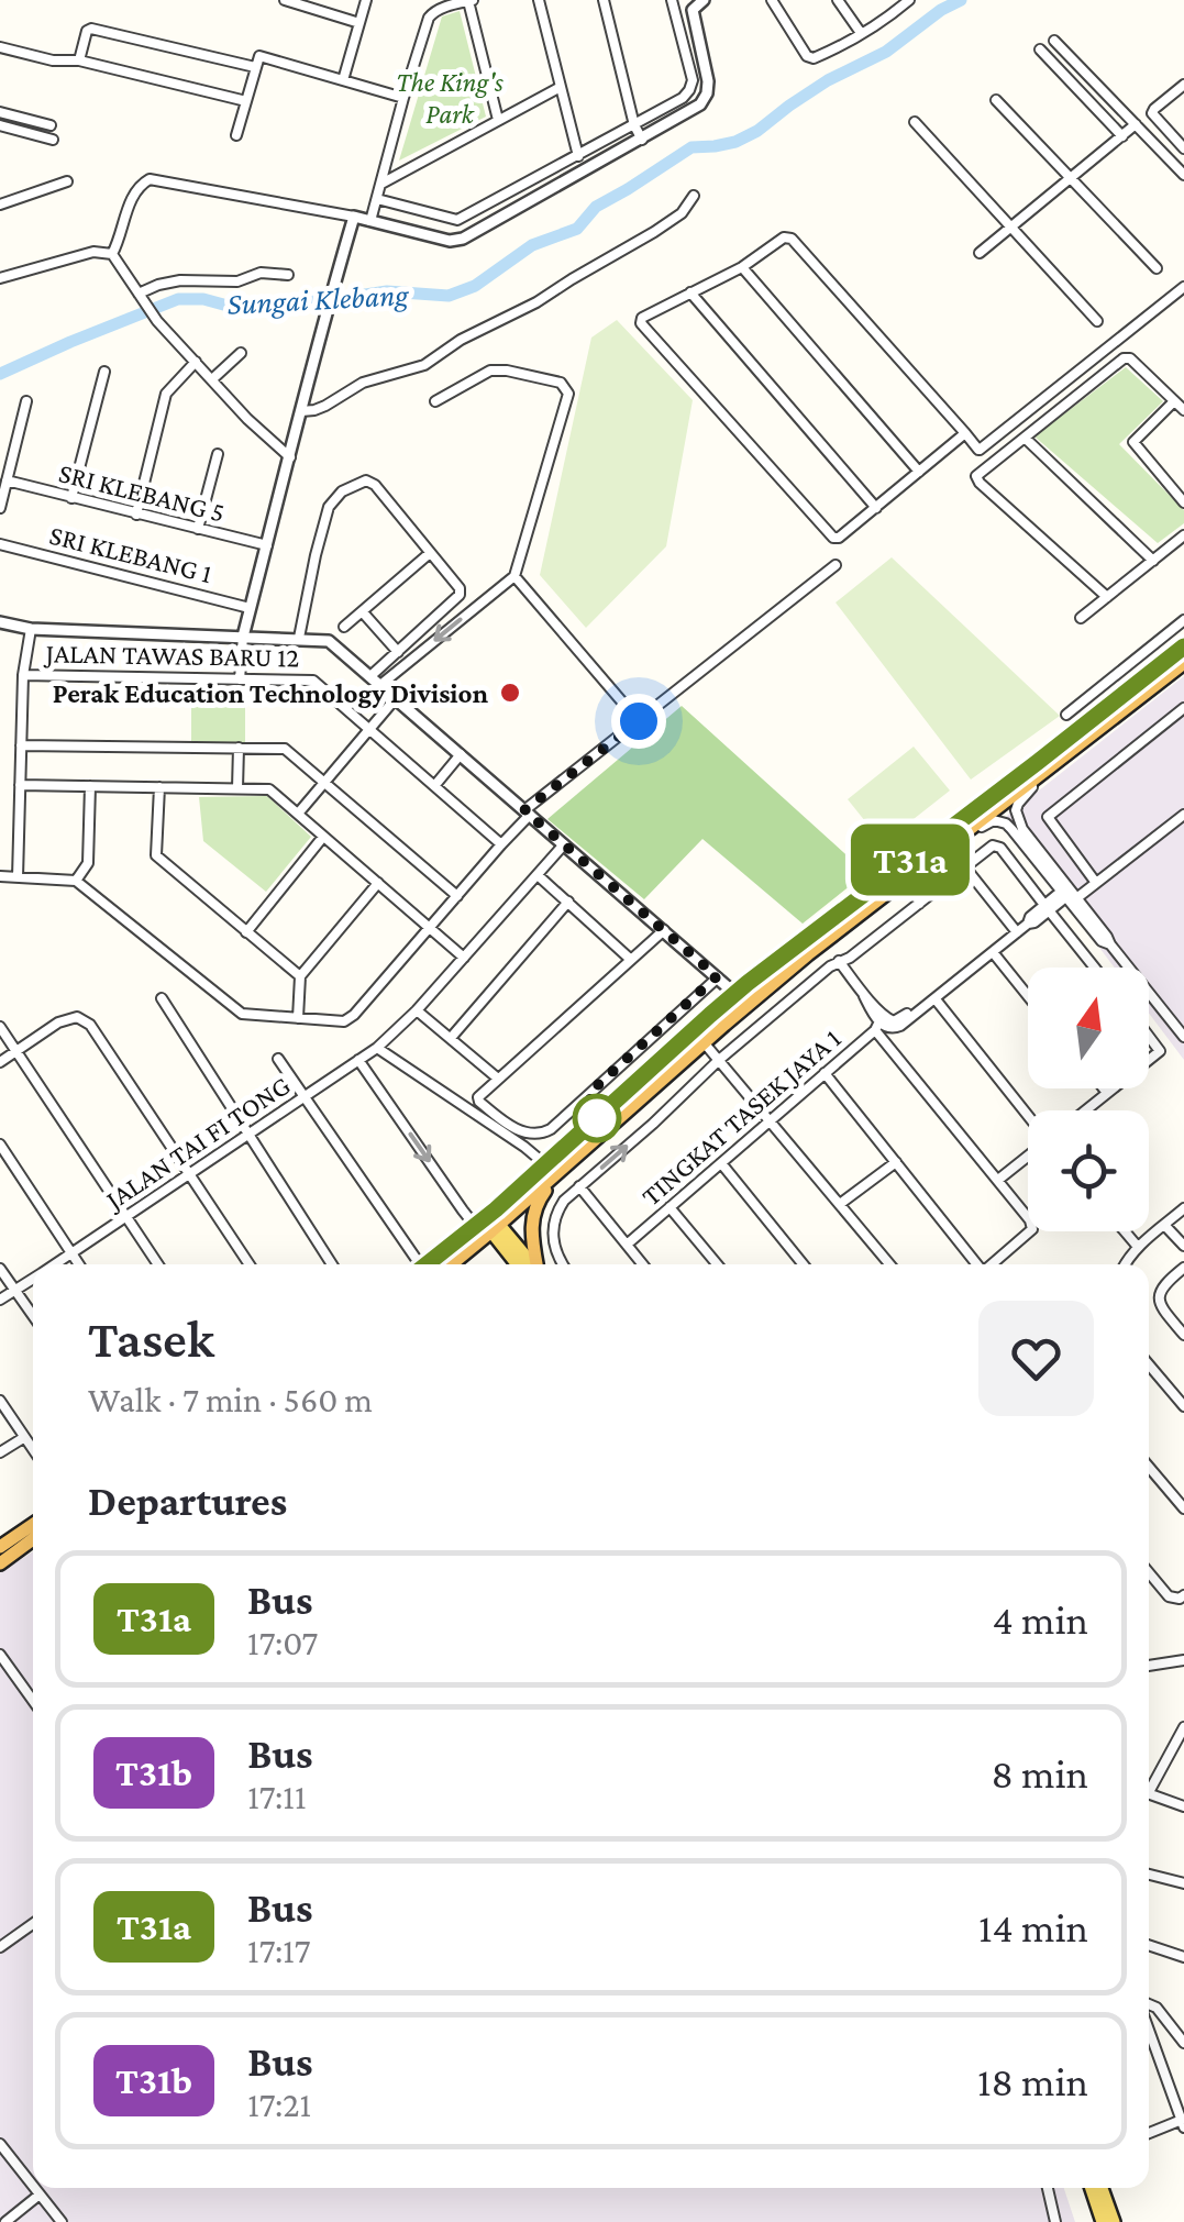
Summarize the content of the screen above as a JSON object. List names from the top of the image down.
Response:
{
  "streets": {
    "street": [
      "SRI KLEBANG 5",
      "SRI KLEBANG 1",
      "JALAN TAWAS BARU 12",
      "TINGKAT TASEK JAYA 1",
      "JALAN TAI FI TONG"
    ]
  },
  "water": ["Sungai Klebang"],
  "parks": ["The King's Park"],
  "places": ["Perak Education Technology Division"],
  "lines": ["bus line T31a"],
  "north": "top",
  "page": {
    "on_map": "T31a",
    "heading": [
      ["Tasek", "Walk · 7 min · 560 m"],
      "Departures"
    ],
    "list": [
      {
        "mark": "T31a",
        "name": "Bus",
        "note": "17:07",
        "value": "4 min"
      },
      {
        "mark": "T31b",
        "name": "Bus",
        "note": "17:11",
        "value": "8 min"
      },
      {
        "mark": "T31a",
        "name": "Bus",
        "note": "17:17",
        "value": "14 min"
      },
      {
        "mark": "T31b",
        "name": "Bus",
        "note": "17:21",
        "value": "18 min"
      }
    ]
  }
}
